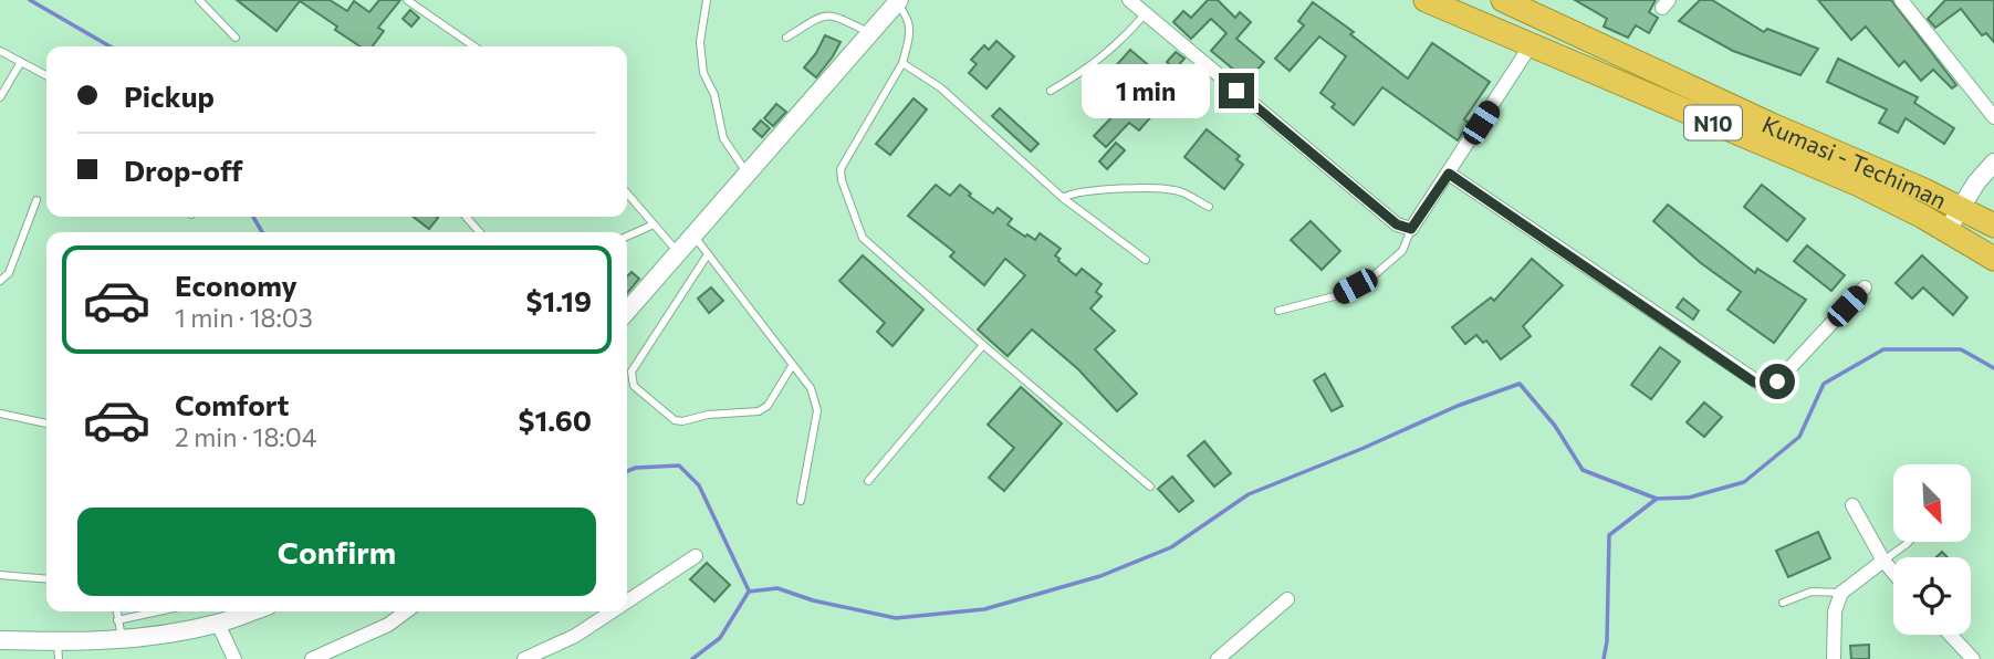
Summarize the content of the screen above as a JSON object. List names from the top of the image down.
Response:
{
  "streets": {
    "highway": ["N10", "Kumasi - Techiman"]
  },
  "crossings": [
    ["N10", "Kumasi - Techiman"]
  ],
  "north": "bottom right",
  "page": {
    "banner": ["Pickup", "Drop-off"],
    "bubble": "1 min",
    "list": [
      {
        "name": "Economy",
        "note": "1 min · 18:03",
        "value": "$1.19"
      },
      {
        "name": "Comfort",
        "note": "2 min · 18:04",
        "value": "$1.60"
      }
    ],
    "buttons": "Confirm"
  }
}
